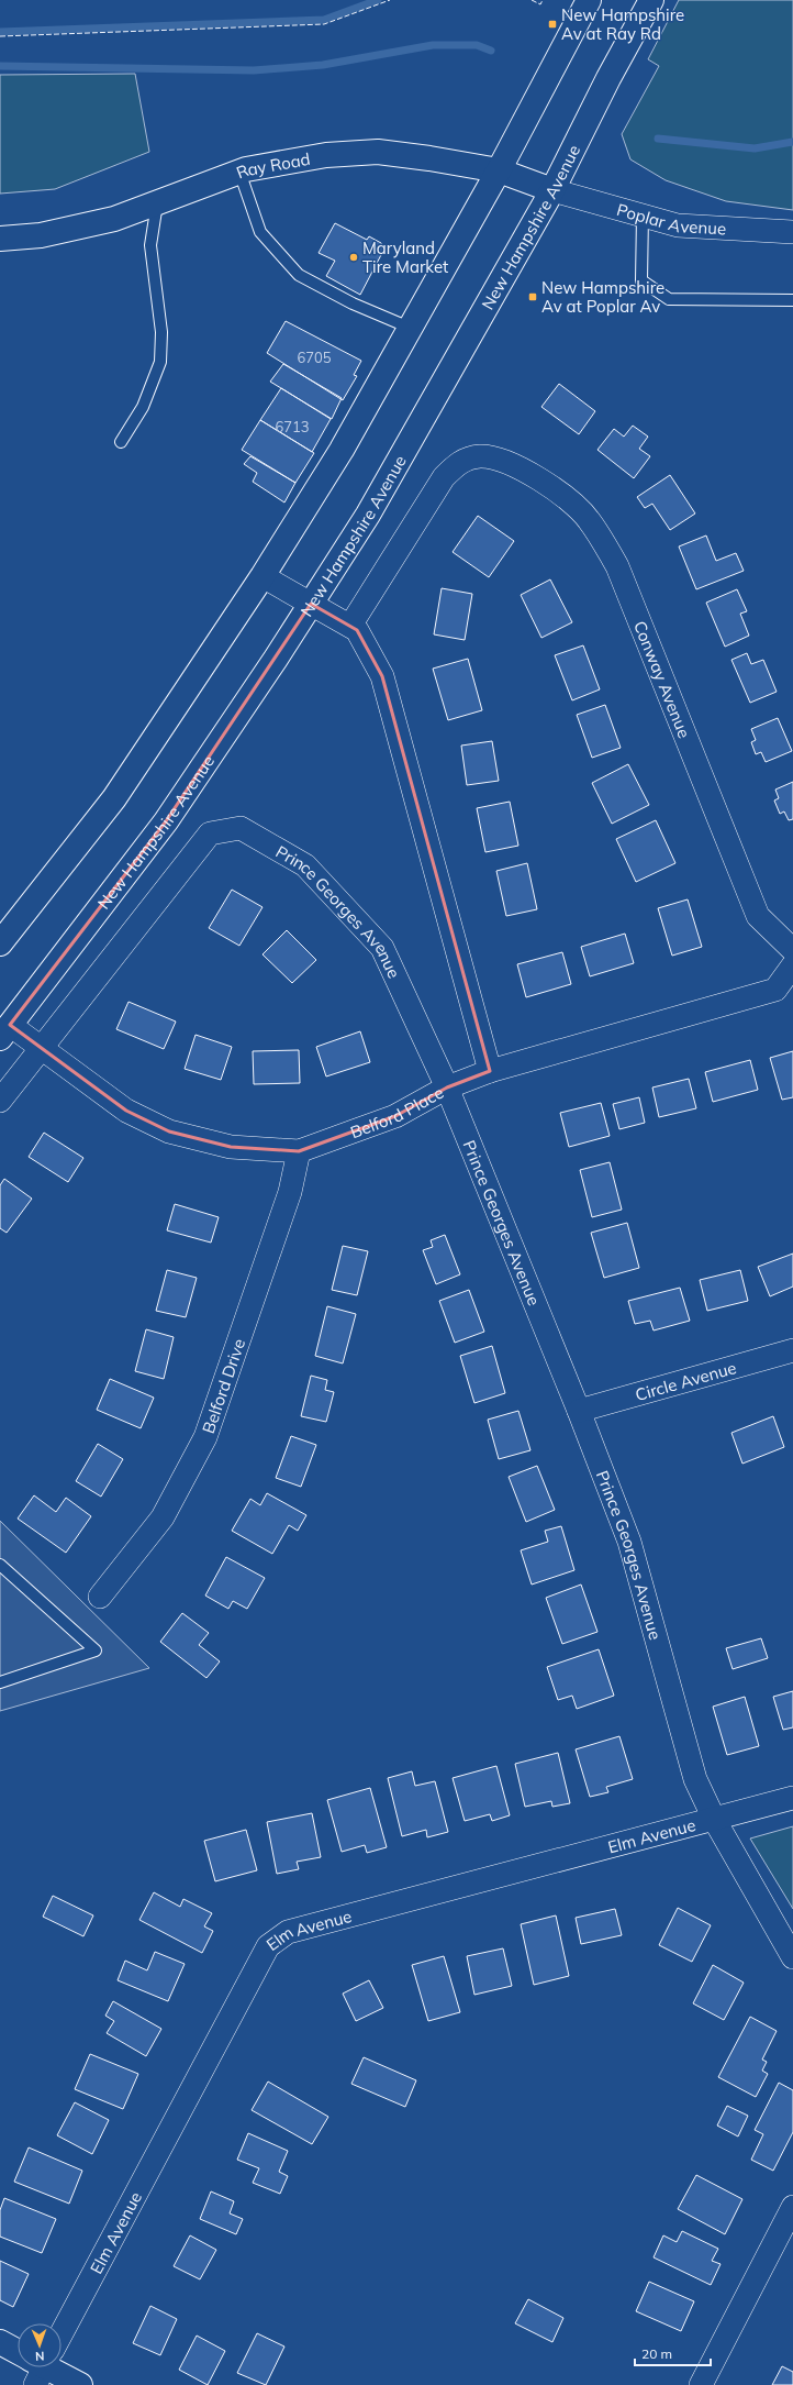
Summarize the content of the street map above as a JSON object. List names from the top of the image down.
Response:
{
  "streets": {
    "main road": ["Ray Road", "New Hampshire Avenue"],
    "street": [
      "Poplar Avenue",
      "Conway Avenue",
      "Prince Georges Avenue",
      "Belford Place",
      "Circle Avenue",
      "Belford Drive",
      "Elm Avenue"
    ]
  },
  "crossings": [
    ["Ray Road", "Poplar Avenue"],
    ["Ray Road", "New Hampshire Avenue"],
    ["Poplar Avenue", "New Hampshire Avenue"],
    ["New Hampshire Avenue", "Belford Place"],
    ["Prince Georges Avenue", "Belford Place"],
    ["Prince Georges Avenue", "Circle Avenue"],
    ["Prince Georges Avenue", "Elm Avenue"],
    ["Belford Place", "Belford Drive"]
  ],
  "places": {
    "transit": ["New Hampshire Av at Ray Rd", "New Hampshire Av at Poplar Av"],
    "other": ["Maryland Tire Market"]
  },
  "house_numbers": ["6705", "6713"],
  "scale_bar": "20 m",
  "north": "bottom"
}
